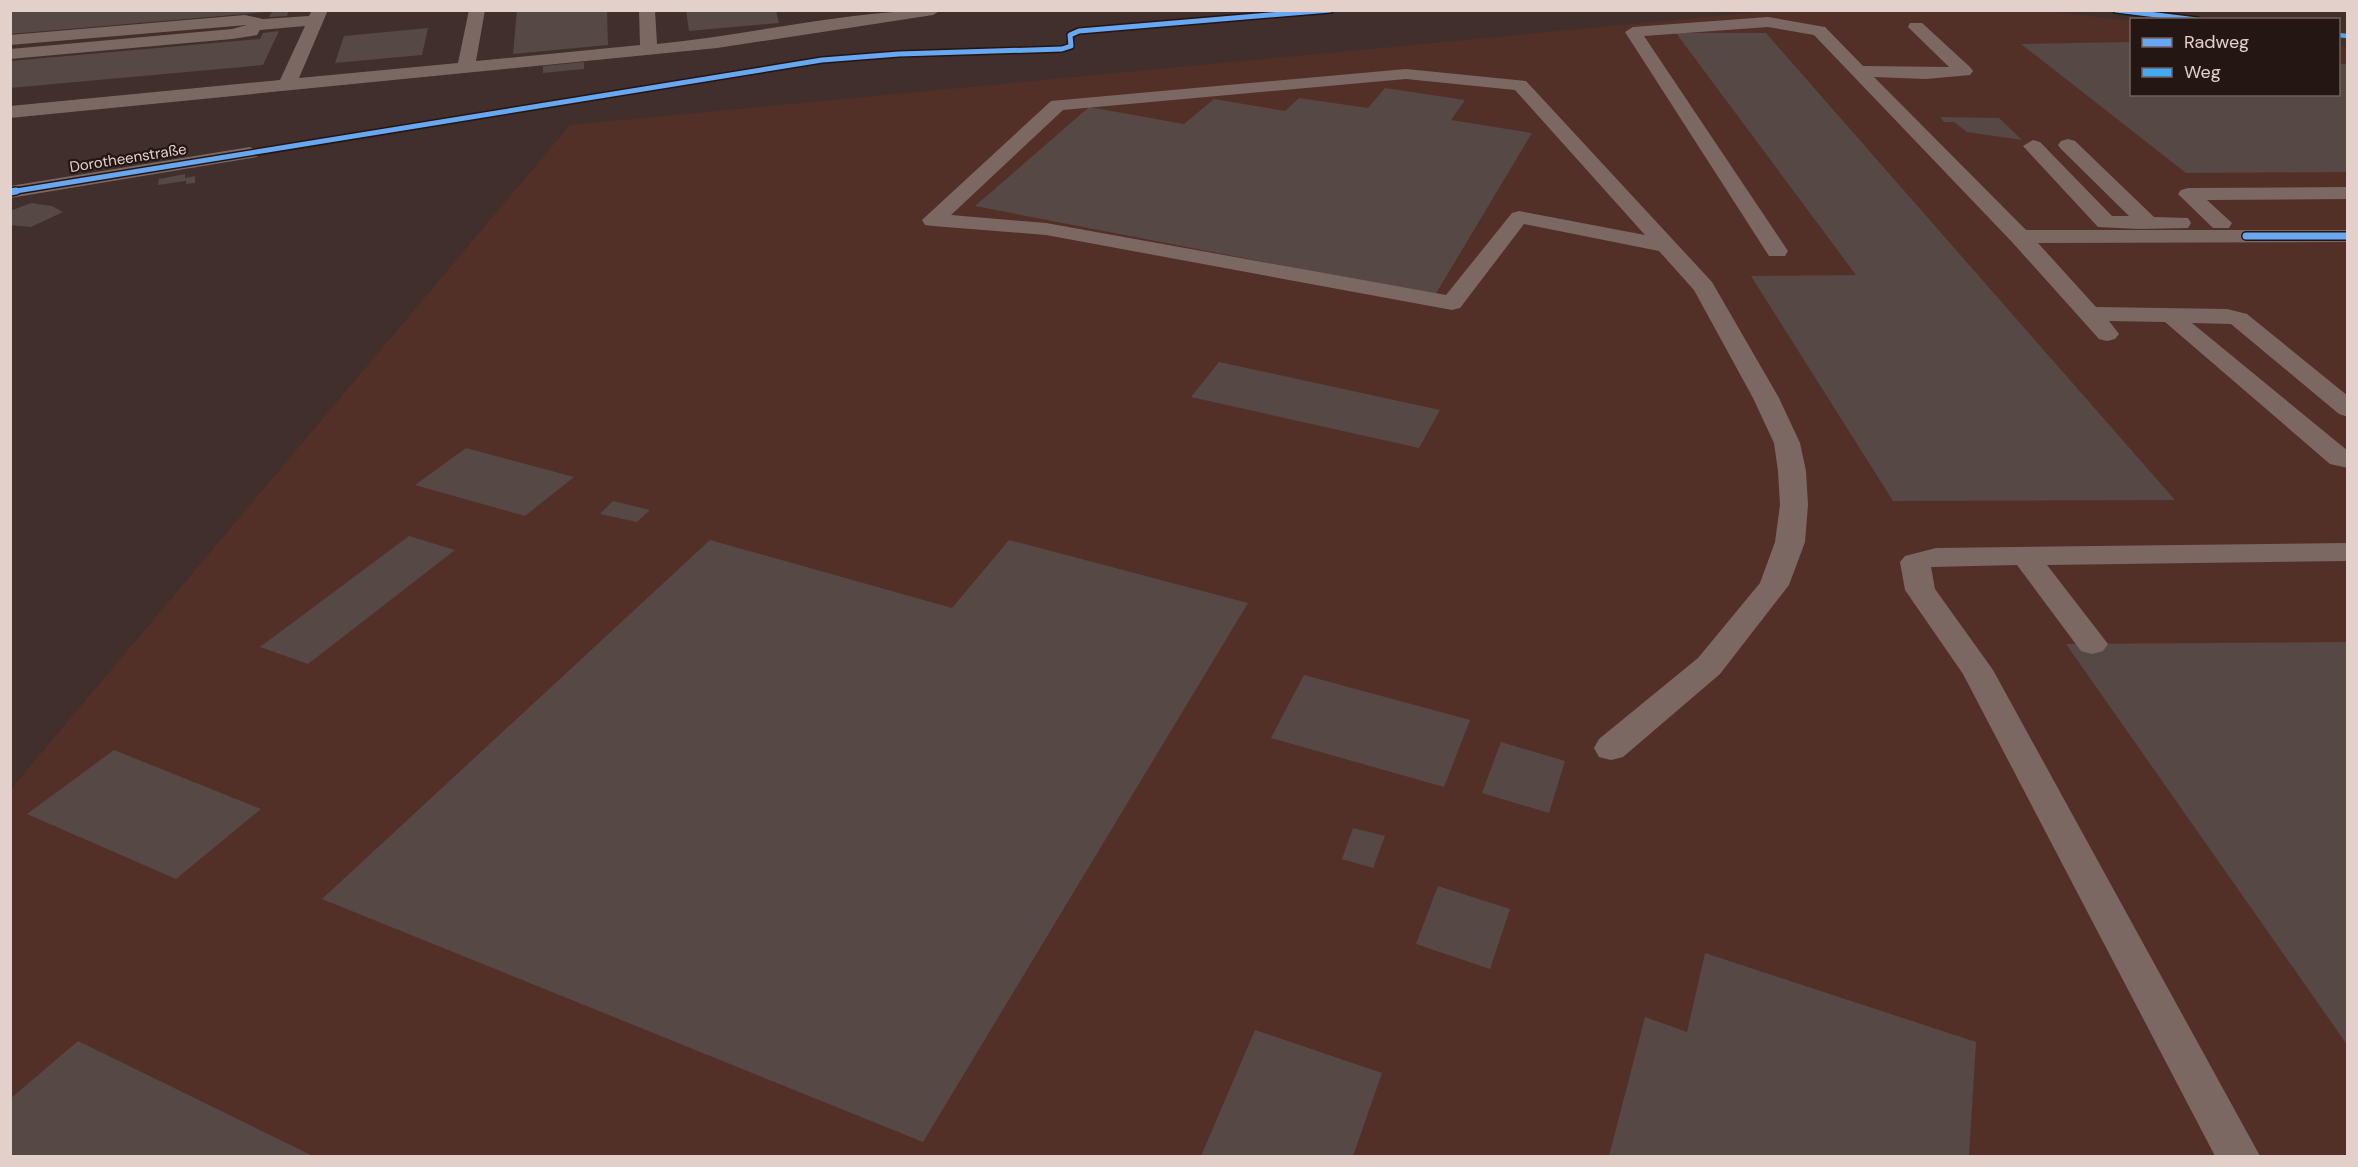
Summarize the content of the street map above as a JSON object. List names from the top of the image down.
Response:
{
  "streets": {
    "street": ["Dorotheenstraße"]
  },
  "legend": ["Radweg", "Weg"]
}
